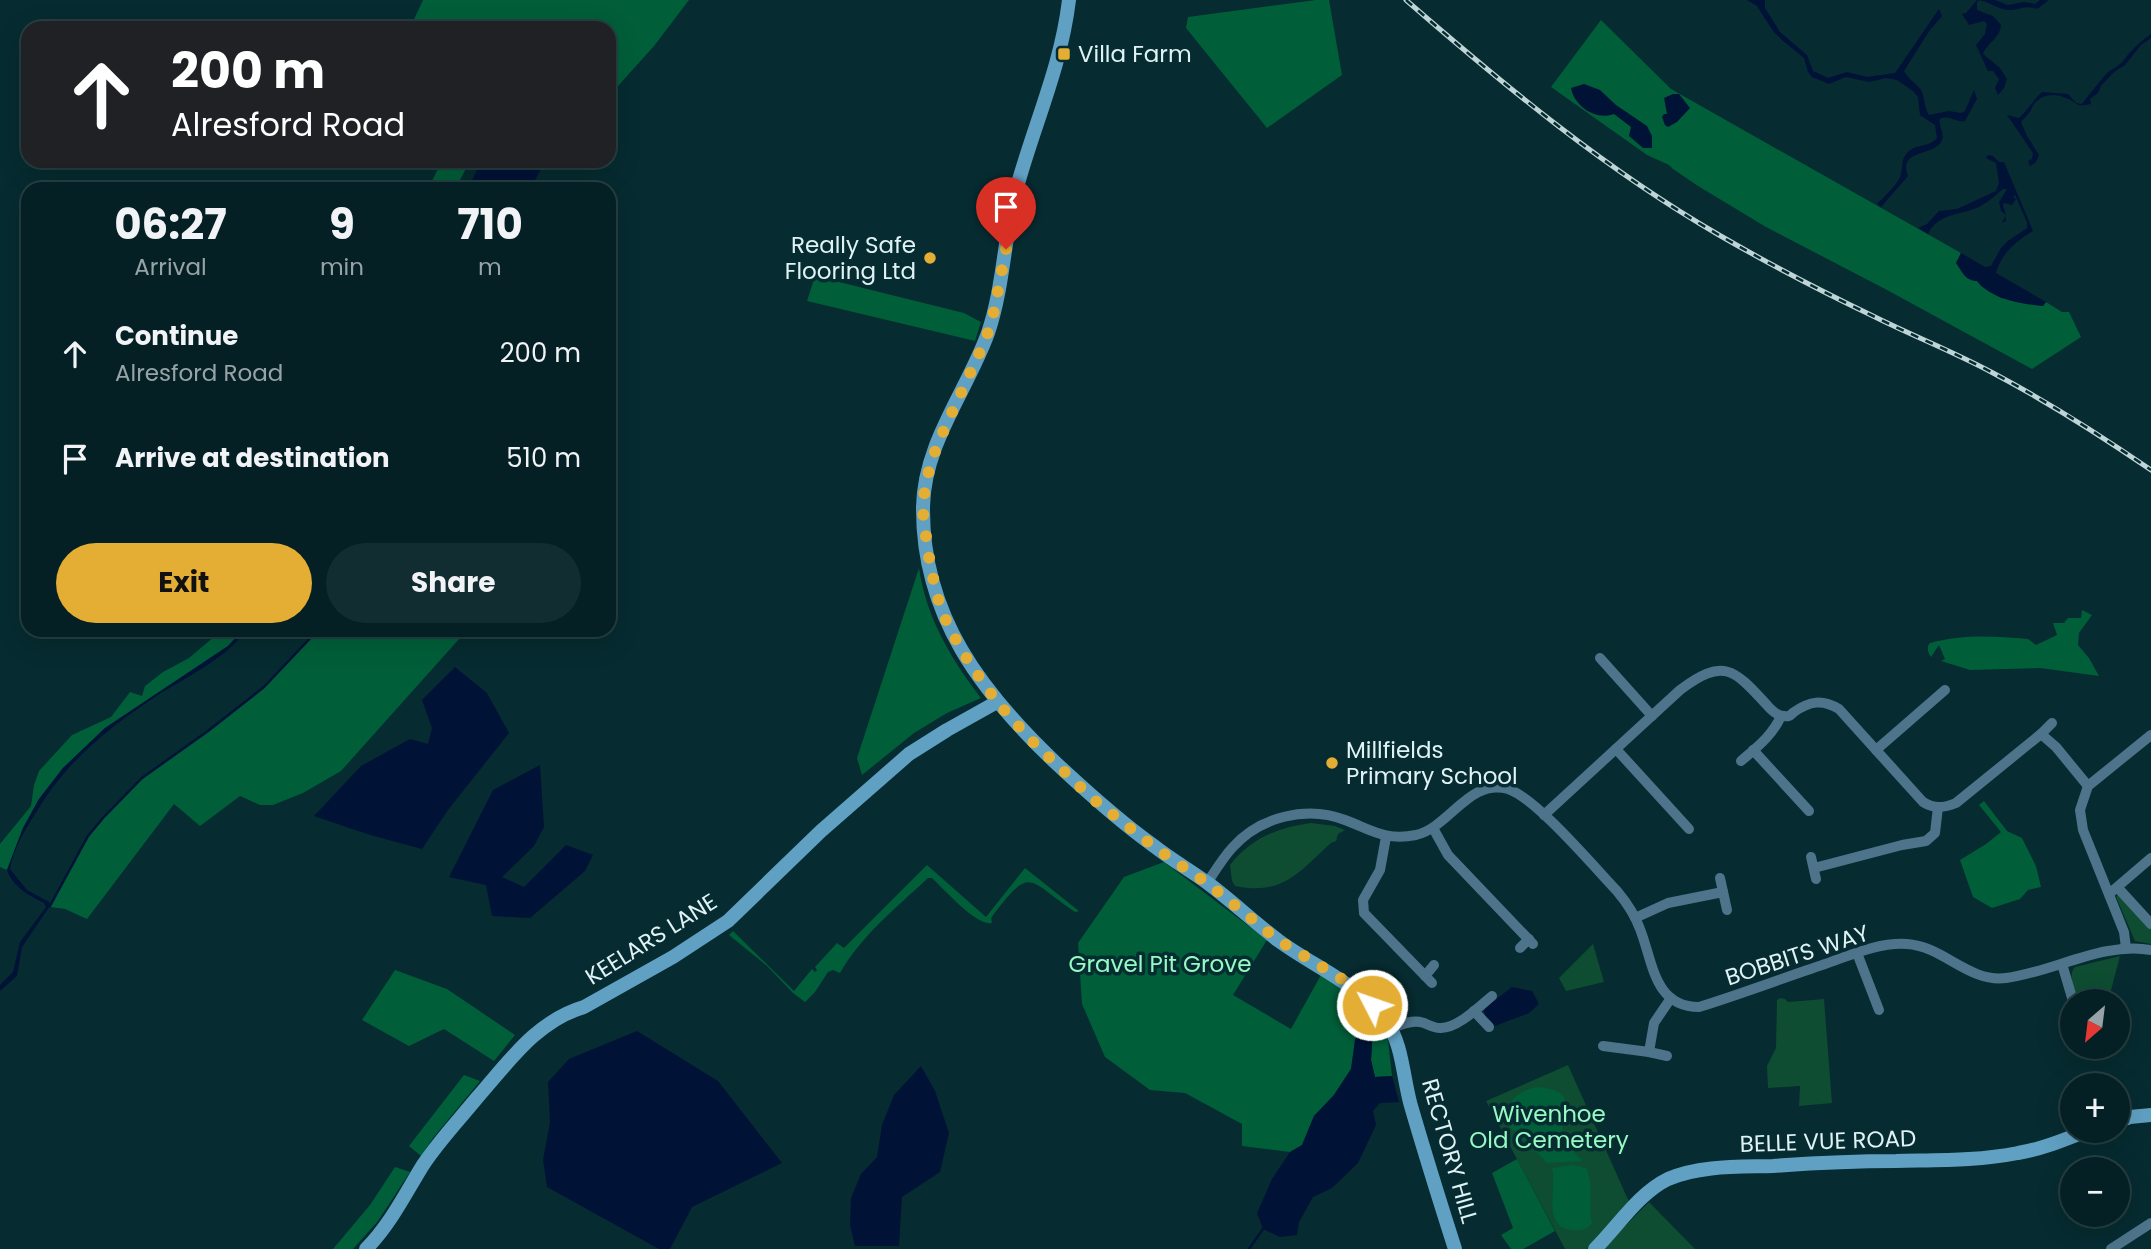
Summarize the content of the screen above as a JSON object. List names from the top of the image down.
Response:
{
  "streets": {
    "street": [
      "KEELARS LANE",
      "BOBBITS WAY",
      "BELLE VUE ROAD",
      "RECTORY HILL"
    ]
  },
  "crossings": [
    ["KEELARS LANE", "RECTORY HILL"]
  ],
  "parks": ["Gravel Pit Grove", "Wivenhoe Old Cemetery"],
  "places": {
    "transit": ["Villa Farm"],
    "other": ["Really Safe Flooring Ltd", "Millfields Primary School"]
  },
  "north": "bottom left",
  "page": {
    "turn": ["200 m", "Alresford Road"],
    "eta": [
      "06:27",
      "Arrival",
      "9",
      "min",
      "710",
      "m"
    ],
    "list": [
      {
        "name": "Continue",
        "note": "Alresford Road",
        "value": "200 m"
      },
      {
        "name": "Arrive at destination",
        "value": "510 m"
      }
    ],
    "buttons": ["Exit", "Share"],
    "map_buttons": ["+", "−"]
  }
}
